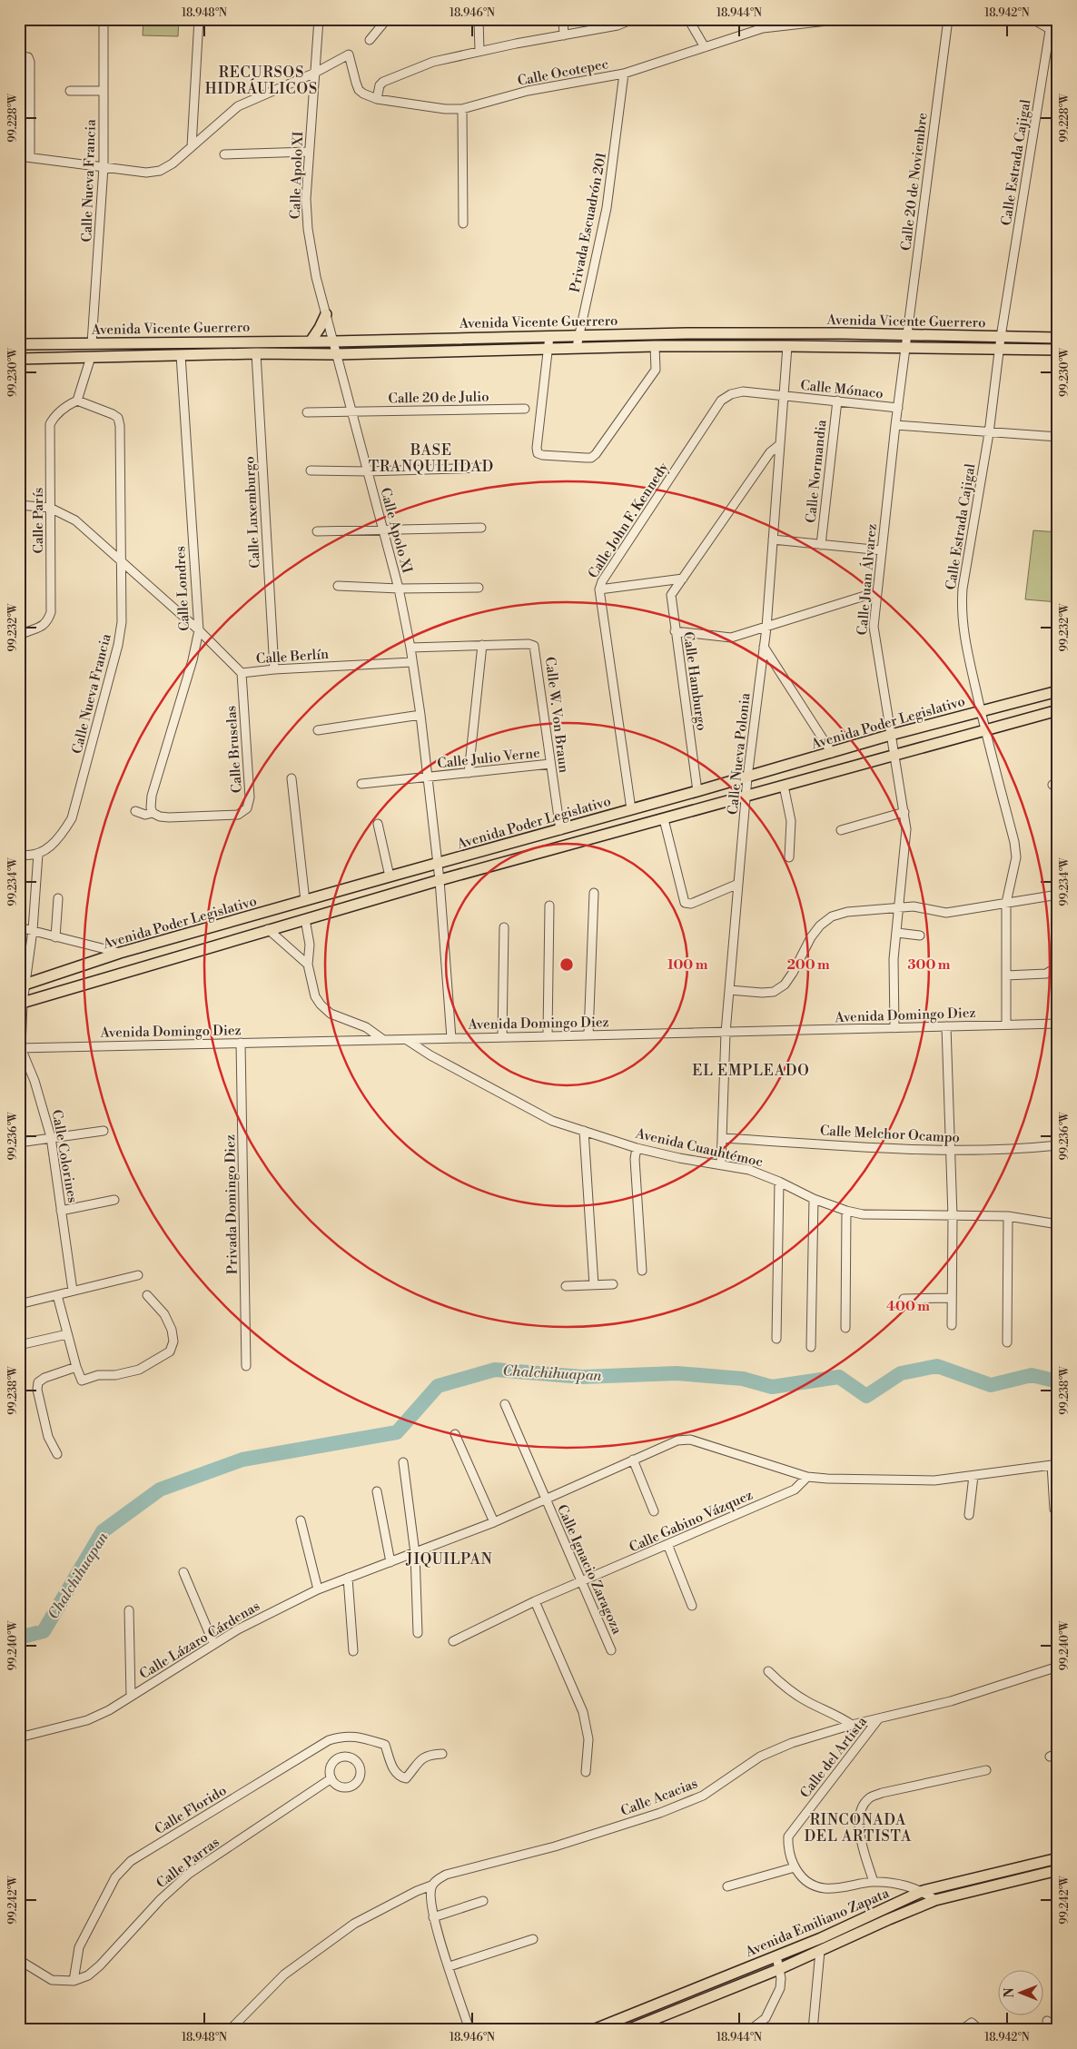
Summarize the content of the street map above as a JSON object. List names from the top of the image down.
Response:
{
  "streets": {
    "main road": ["Avenida Vicente Guerrero", "Avenida Poder Legislativo", "Avenida Emiliano Zapata"],
    "street": [
      "Calle Ocotepec",
      "Calle Estrada Cajigal",
      "Calle Apolo XI",
      "Calle Nueva Francia",
      "Calle 20 de Noviembre",
      "Privada Escuadrón 201",
      "Calle Mónaco",
      "Calle 20 de Julio",
      "Calle Normandia",
      "Calle Luxemburgo",
      "Calle París",
      "Calle John F. Kennedy",
      "Calle Juan Álvarez",
      "Calle Londres",
      "Calle Berlín",
      "Calle Hamburgo",
      "Calle W. Von Braun",
      "Calle Bruselas",
      "Calle Nueva Polonia",
      "Calle Julio Verne",
      "Avenida Domingo Diez",
      "Calle Melchor Ocampo",
      "Avenida Cuauhtémoc",
      "Calle Colorines",
      "Privada Domingo Diez",
      "Calle Gabino Vázquez",
      "Calle Ignacio Zaragoza",
      "Calle Lázaro Cárdenas",
      "Calle del Artista",
      "Calle Acacias",
      "Calle Florido",
      "Calle Parras"
    ]
  },
  "crossings": [
    ["Calle Ocotepec", "Calle Apolo XI"],
    ["Calle Ocotepec", "Privada Escuadrón 201"],
    ["Calle Estrada Cajigal", "Avenida Vicente Guerrero"],
    ["Calle Estrada Cajigal", "Avenida Poder Legislativo"],
    ["Calle Estrada Cajigal", "Avenida Domingo Diez"],
    ["Calle Apolo XI", "Avenida Vicente Guerrero"],
    ["Calle Apolo XI", "Calle 20 de Julio"],
    ["Calle Apolo XI", "Calle Berlín"],
    ["Calle Apolo XI", "Calle W. Von Braun"],
    ["Calle Apolo XI", "Avenida Poder Legislativo"],
    ["Calle Apolo XI", "Calle Julio Verne"],
    ["Calle Apolo XI", "Avenida Domingo Diez"],
    ["Calle Nueva Francia", "Avenida Vicente Guerrero"],
    ["Calle Nueva Francia", "Calle París"],
    ["Calle Nueva Francia", "Calle Berlín"],
    ["Calle 20 de Noviembre", "Avenida Vicente Guerrero"],
    ["Calle 20 de Noviembre", "Calle Juan Álvarez"],
    ["Privada Escuadrón 201", "Avenida Vicente Guerrero"],
    ["Avenida Vicente Guerrero", "Calle Luxemburgo"],
    ["Avenida Vicente Guerrero", "Calle Juan Álvarez"],
    ["Avenida Vicente Guerrero", "Calle Londres"],
    ["Avenida Vicente Guerrero", "Calle Nueva Polonia"],
    ["Calle Mónaco", "Calle Normandia"],
    ["Calle Mónaco", "Calle John F. Kennedy"],
    ["Calle Mónaco", "Calle Juan Álvarez"],
    ["Calle Mónaco", "Calle Nueva Polonia"],
    ["Calle Luxemburgo", "Calle Berlín"],
    ["Calle París", "Calle Berlín"],
    ["Calle John F. Kennedy", "Avenida Poder Legislativo"],
    ["Calle John F. Kennedy", "Calle Nueva Polonia"],
    ["Calle Juan Álvarez", "Avenida Poder Legislativo"],
    ["Calle Juan Álvarez", "Avenida Domingo Diez"],
    ["Calle Londres", "Calle Berlín"],
    ["Calle Londres", "Calle Bruselas"],
    ["Calle Berlín", "Calle Bruselas"],
    ["Calle Hamburgo", "Avenida Poder Legislativo"],
    ["Calle Hamburgo", "Calle Nueva Polonia"],
    ["Calle W. Von Braun", "Avenida Poder Legislativo"],
    ["Calle W. Von Braun", "Calle Julio Verne"],
    ["Avenida Poder Legislativo", "Calle Nueva Polonia"],
    ["Calle Nueva Polonia", "Avenida Domingo Diez"],
    ["Calle Nueva Polonia", "Calle Melchor Ocampo"],
    ["Calle Nueva Polonia", "Avenida Cuauhtémoc"],
    ["Avenida Domingo Diez", "Avenida Cuauhtémoc"],
    ["Avenida Domingo Diez", "Calle Colorines"],
    ["Avenida Domingo Diez", "Privada Domingo Diez"],
    ["Calle Gabino Vázquez", "Calle Ignacio Zaragoza"],
    ["Calle Gabino Vázquez", "Calle Lázaro Cárdenas"],
    ["Calle Ignacio Zaragoza", "Calle Lázaro Cárdenas"],
    ["Calle del Artista", "Calle Acacias"],
    ["Calle del Artista", "Avenida Emiliano Zapata"],
    ["Calle Florido", "Calle Parras"]
  ],
  "districts": [
    "RECURSOS HIDRÁULICOS",
    "BASE TRANQUILIDAD",
    "EL EMPLEADO",
    "JIQUILPAN",
    "RINCONADA DEL ARTISTA"
  ],
  "water": ["Chalchihuapan"],
  "north": "left",
  "coordinates": [
    "18.948°N",
    "18.946°N",
    "18.944°N",
    "18.942°N",
    "99.228°W",
    "99.230°W",
    "99.232°W",
    "99.234°W",
    "99.236°W",
    "99.238°W",
    "99.240°W",
    "99.242°W"
  ],
  "rings": [
    "100 m",
    "200 m",
    "300 m",
    "400 m"
  ]
}
